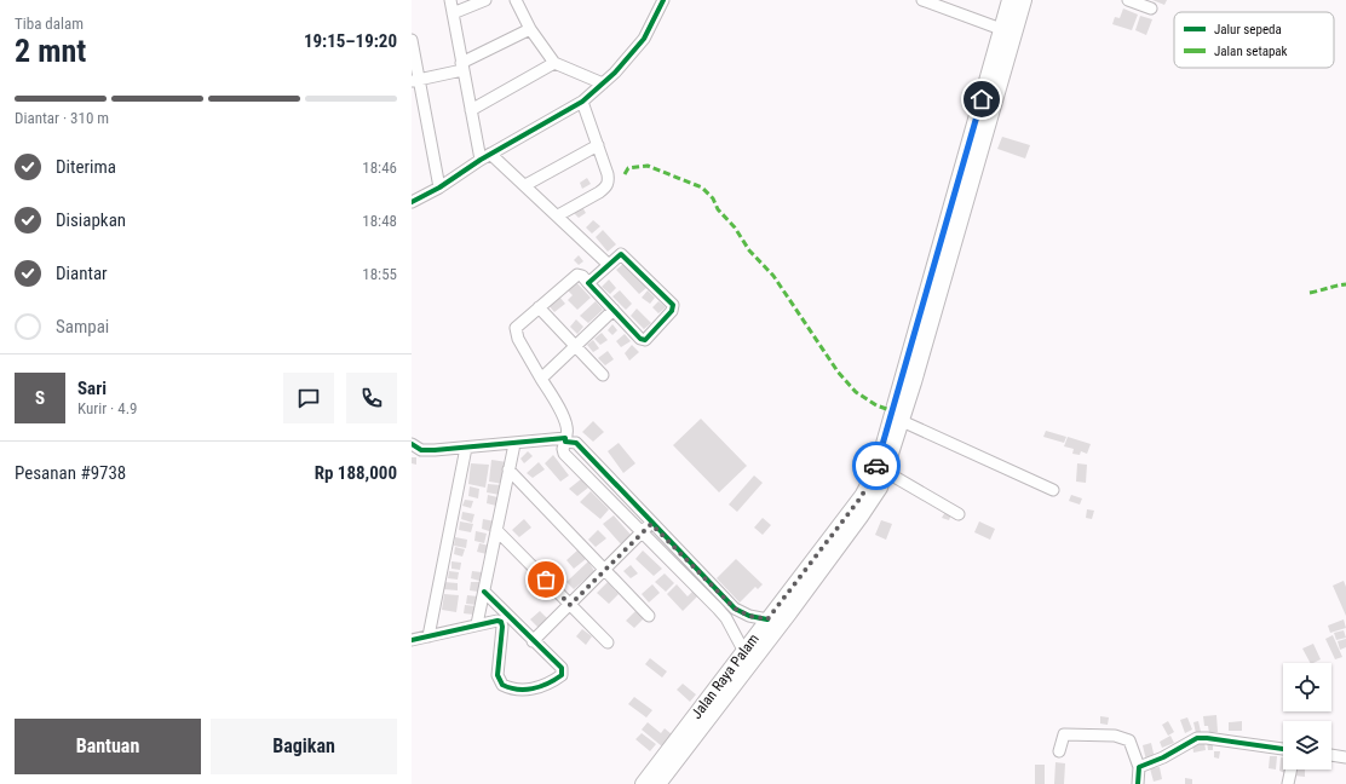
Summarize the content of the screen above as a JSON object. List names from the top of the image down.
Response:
{
  "streets": {
    "main road": ["Jalan Raya Palam"]
  },
  "legend": ["Jalur sepeda", "Jalan setapak"],
  "page": {
    "heading": ["2 mnt", "Tiba dalam", "19:15–19:20"],
    "panel": [
      "Sari",
      "Kurir · 4.9",
      "Pesanan #9738",
      "Rp 188,000"
    ],
    "bar": "Diantar · 310 m",
    "list": [
      ["Diterima", "18:46"],
      ["Disiapkan", "18:48"],
      ["Diantar", "18:55"],
      "Sampai"
    ],
    "round": "S",
    "buttons": ["Bantuan", "Bagikan"]
  }
}
